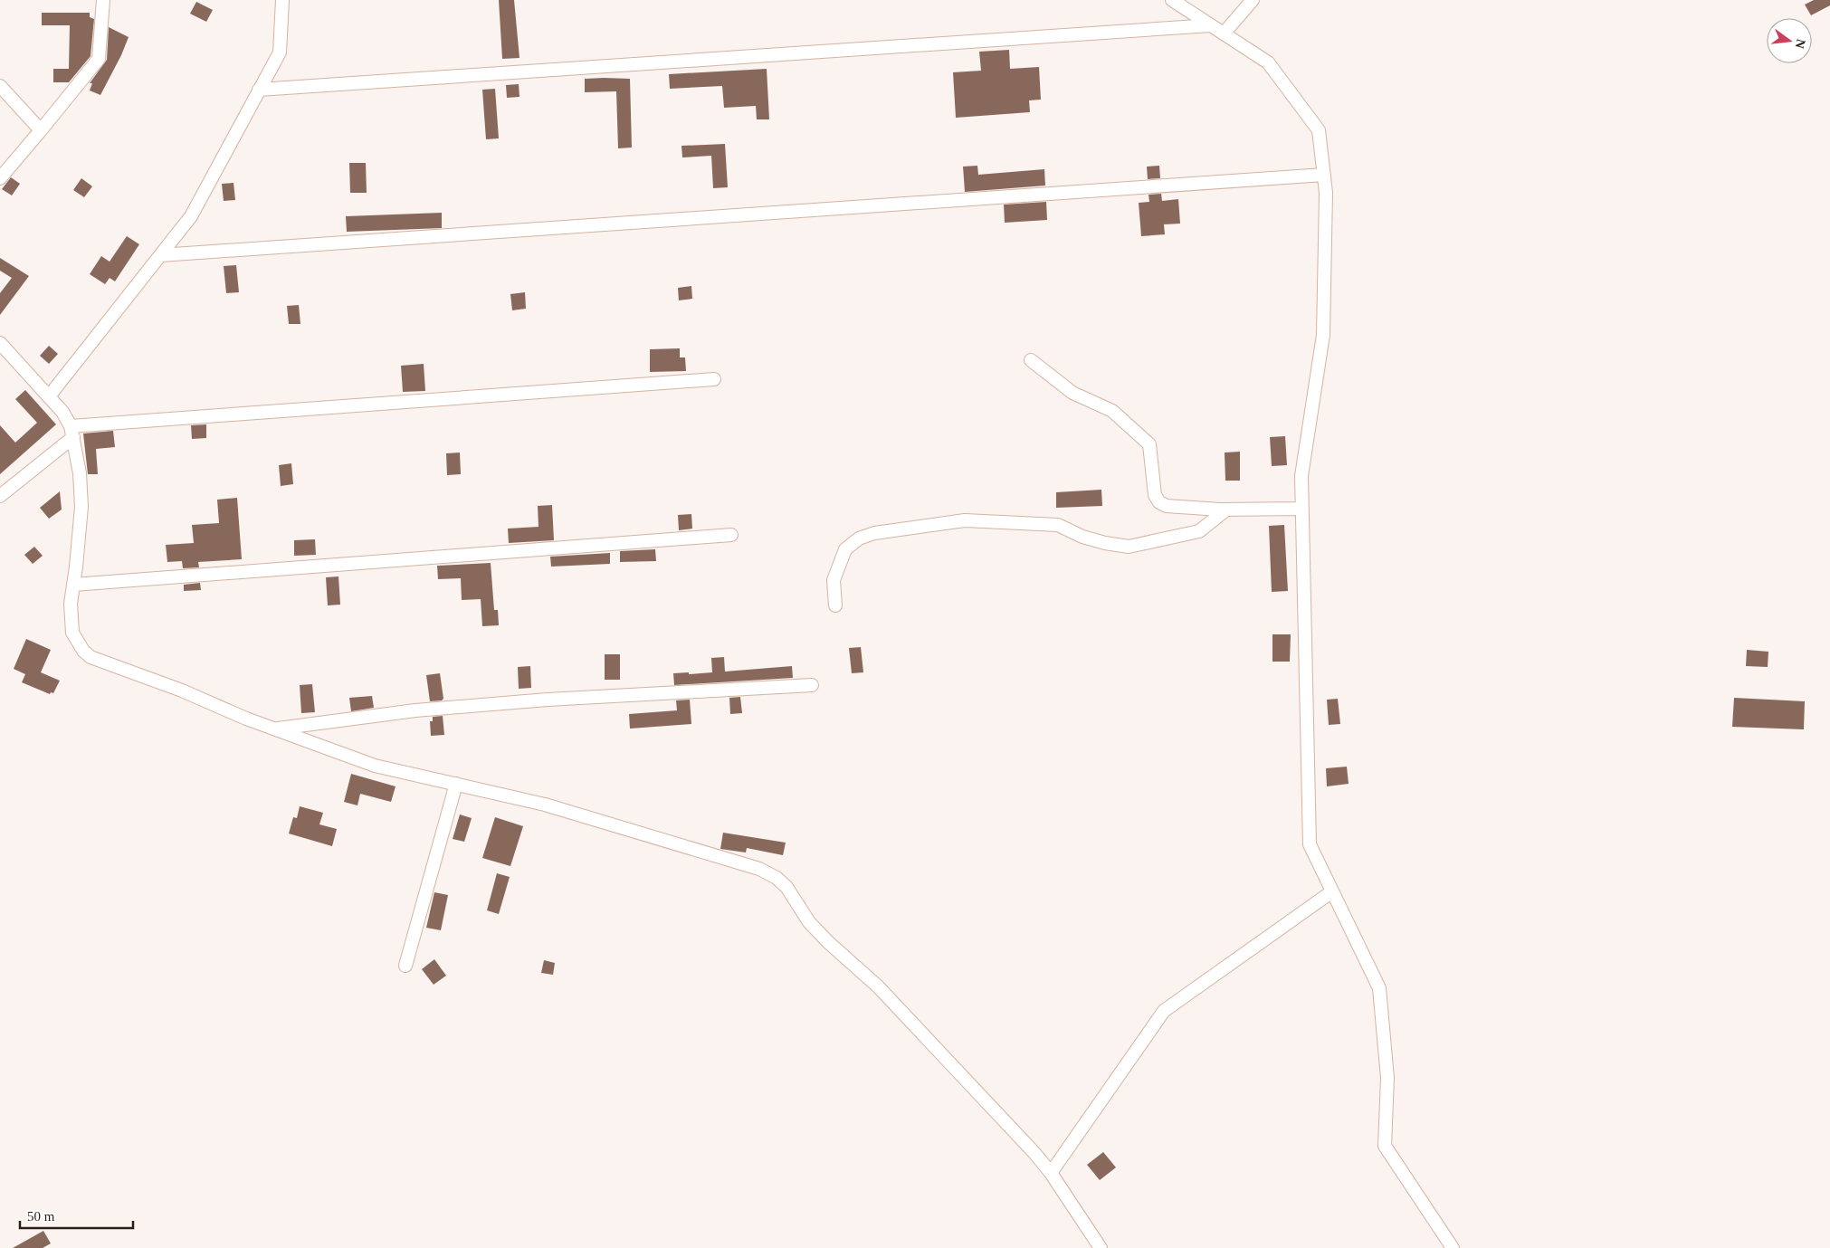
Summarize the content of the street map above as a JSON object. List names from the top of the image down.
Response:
{
  "scale_bar": "50 m",
  "north": "right"
}
